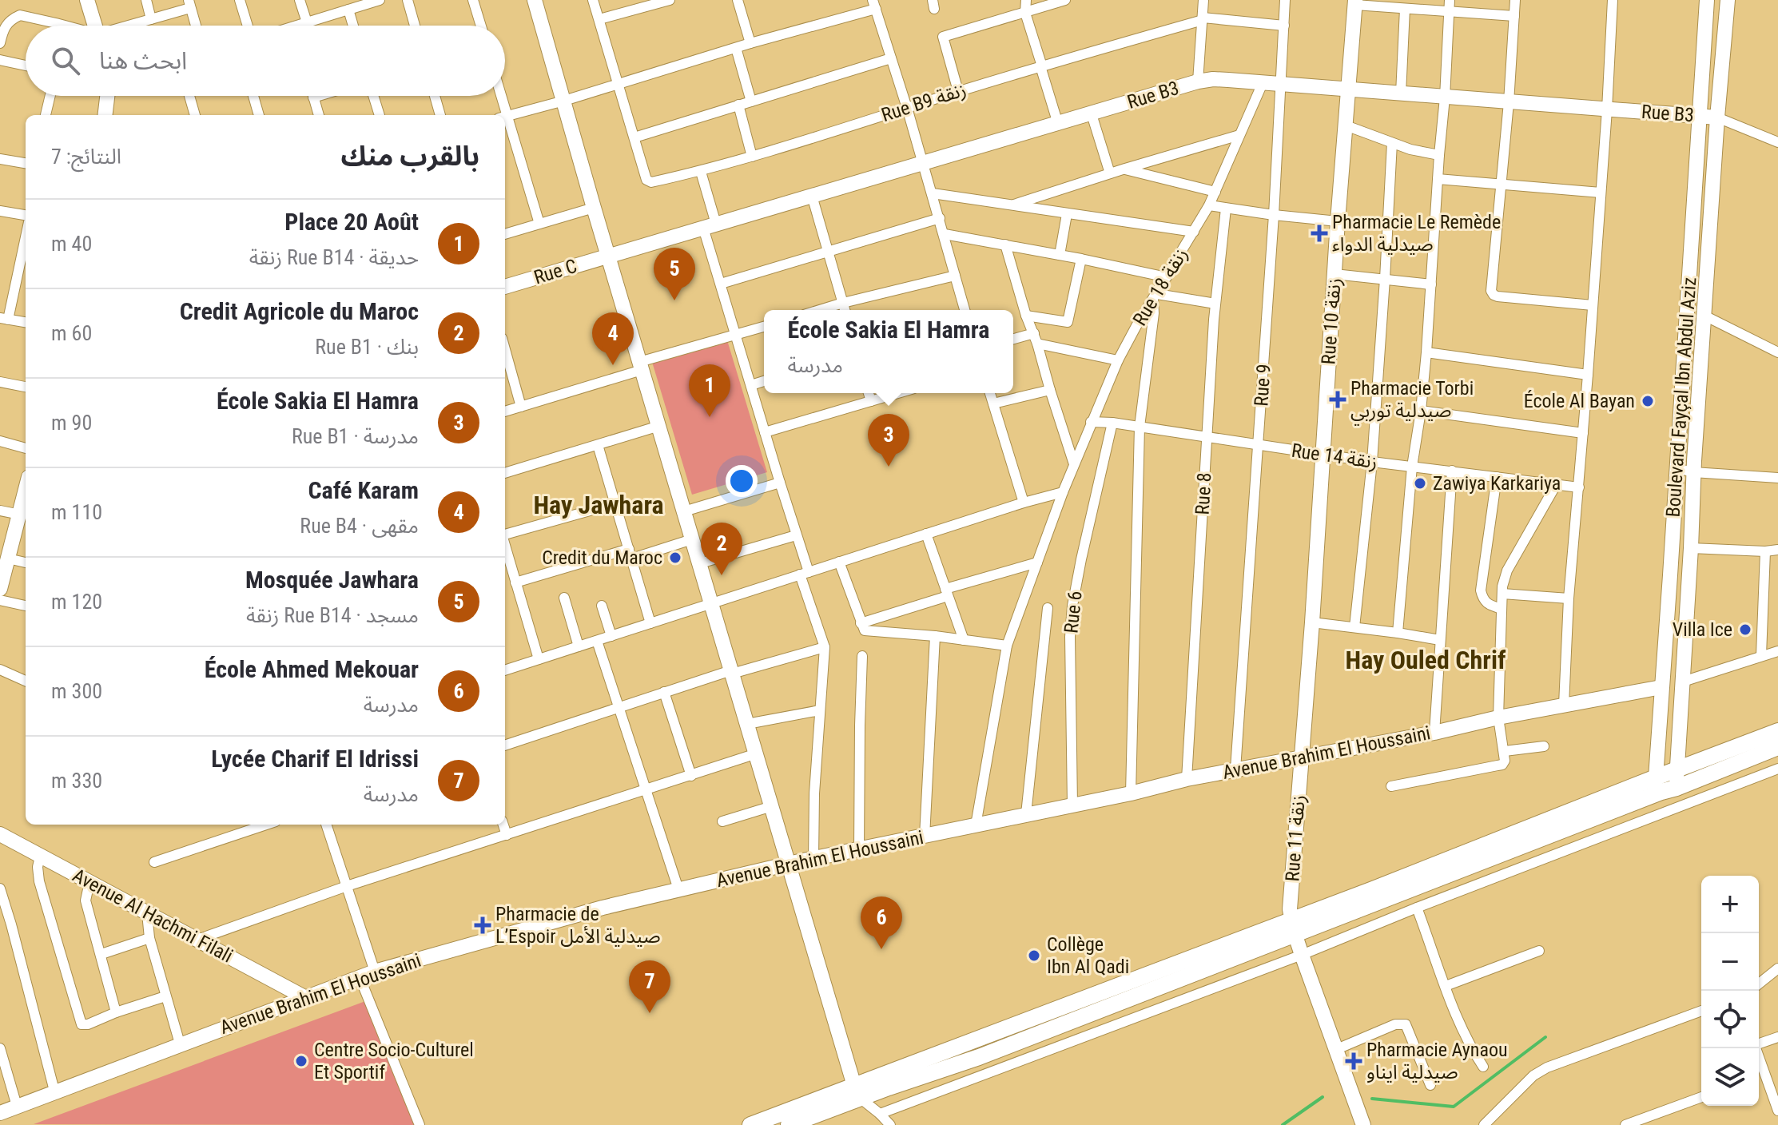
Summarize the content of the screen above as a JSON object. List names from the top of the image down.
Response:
{
  "streets": {
    "street": [
      "Rue B3",
      "Rue B9 زنقة",
      "Rue C",
      "Rue 18 زنقة",
      "Rue 10 زنقة",
      "Rue 9",
      "Boulevard Fayçal Ibn Abdul Aziz",
      "Rue 14 زنقة",
      "Rue 8",
      "Rue 6",
      "Avenue Brahim El Houssaini",
      "Rue 11 زنقة",
      "Avenue Al Hachmi Filali"
    ]
  },
  "crossings": [
    ["Rue B3", "Rue C"],
    ["Rue B3", "Rue 18 زنقة"],
    ["Rue B3", "Rue 10 زنقة"],
    ["Rue B3", "Rue 9"],
    ["Rue B3", "Boulevard Fayçal Ibn Abdul Aziz"],
    ["Rue 18 زنقة", "Rue 14 زنقة"],
    ["Rue 18 زنقة", "Avenue Brahim El Houssaini"],
    ["Rue 10 زنقة", "Rue 14 زنقة"],
    ["Rue 10 زنقة", "Avenue Brahim El Houssaini"],
    ["Rue 10 زنقة", "Rue 11 زنقة"],
    ["Rue 9", "Rue 14 زنقة"],
    ["Rue 9", "Avenue Brahim El Houssaini"],
    ["Boulevard Fayçal Ibn Abdul Aziz", "Avenue Brahim El Houssaini"],
    ["Rue 14 زنقة", "Rue 8"],
    ["Rue 14 زنقة", "Rue 6"],
    ["Rue 8", "Avenue Brahim El Houssaini"],
    ["Rue 6", "Avenue Brahim El Houssaini"],
    ["Avenue Brahim El Houssaini", "Rue 11 زنقة"],
    ["Avenue Brahim El Houssaini", "Avenue Al Hachmi Filali"]
  ],
  "districts": ["Hay Jawhara", "Hay Ouled Chrif"],
  "places": {
    "health": [
      "Pharmacie Le Remède صيدلية الدواء",
      "Pharmacie Torbi صيدلية توربي",
      "Pharmacie de L’Espoir صيدلية الأمل",
      "Pharmacie Aynaou صيدلية ايناو"
    ],
    "other": [
      "École Al Bayan",
      "Zawiya Karkariya",
      "Credit du Maroc",
      "Villa Ice",
      "Collège Ibn Al Qadi",
      "Centre Socio-Culturel Et Sportif"
    ]
  },
  "page": {
    "search": "ابحث هنا",
    "heading": ["بالقرب منك", "النتائج: 7"],
    "list": [
      {
        "mark": "1",
        "name": "Place 20 Août",
        "note": "حديقة · Rue B14 زنقة",
        "value": "40 m"
      },
      {
        "mark": "2",
        "name": "Credit Agricole du Maroc",
        "note": "بنك · Rue B1",
        "value": "60 m"
      },
      {
        "mark": "3",
        "name": "École Sakia El Hamra",
        "note": "مدرسة · Rue B1",
        "value": "90 m"
      },
      {
        "mark": "4",
        "name": "Café Karam",
        "note": "مقهى · Rue B4",
        "value": "110 m"
      },
      {
        "mark": "5",
        "name": "Mosquée Jawhara",
        "note": "مسجد · Rue B14 زنقة",
        "value": "120 m"
      },
      {
        "mark": "6",
        "name": "École Ahmed Mekouar",
        "note": "مدرسة",
        "value": "300 m"
      },
      {
        "mark": "7",
        "name": "Lycée Charif El Idrissi",
        "note": "مدرسة",
        "value": "330 m"
      }
    ],
    "pins": [
      "5",
      "4",
      "1",
      "3",
      "2",
      "6",
      "7"
    ],
    "popup": ["École Sakia El Hamra", "مدرسة"],
    "map_buttons": ["+", "−"]
  }
}
